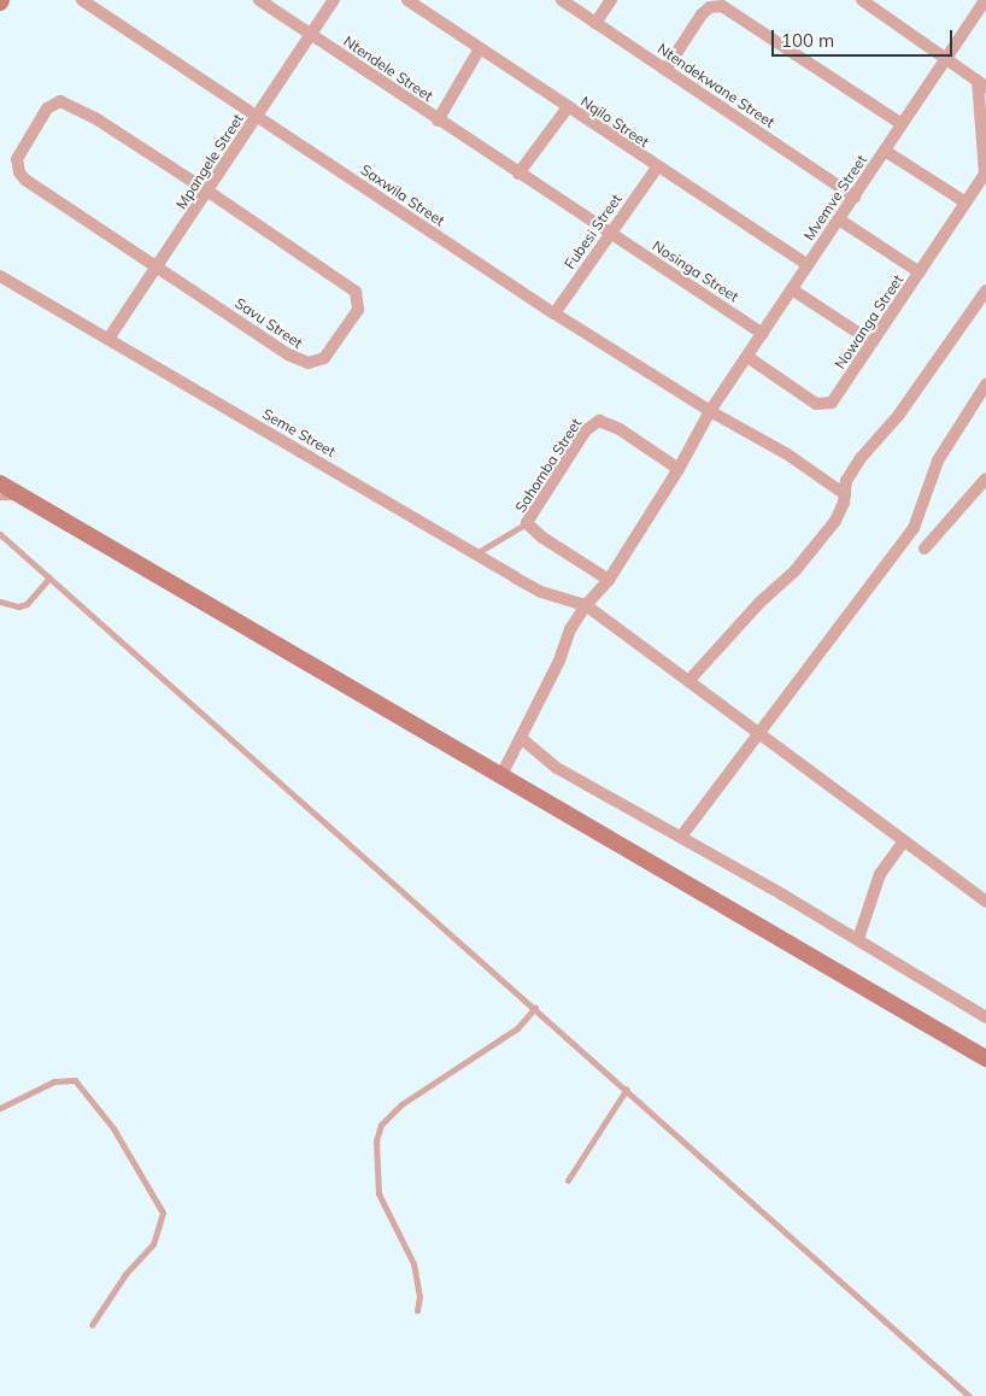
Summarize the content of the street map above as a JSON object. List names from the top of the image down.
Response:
{
  "streets": {
    "street": [
      "Ntendele Street",
      "Ntendekwane Street",
      "Nqilo Street",
      "Mpangele Street",
      "Saxwila Street",
      "Mvemve Street",
      "Fubesi Street",
      "Nosinga Street",
      "Nowanga Street",
      "Savu Street",
      "Seme Street",
      "Sahomba Street"
    ]
  },
  "crossings": [
    ["Ntendele Street", "Nqilo Street"],
    ["Ntendele Street", "Mpangele Street"],
    ["Ntendele Street", "Nosinga Street"],
    ["Ntendekwane Street", "Mvemve Street"],
    ["Nqilo Street", "Mvemve Street"],
    ["Nqilo Street", "Fubesi Street"],
    ["Mpangele Street", "Saxwila Street"],
    ["Mpangele Street", "Savu Street"],
    ["Mpangele Street", "Seme Street"],
    ["Saxwila Street", "Mvemve Street"],
    ["Saxwila Street", "Fubesi Street"],
    ["Mvemve Street", "Nosinga Street"],
    ["Mvemve Street", "Nowanga Street"],
    ["Fubesi Street", "Nosinga Street"]
  ],
  "scale_bar": "100 m"
}
